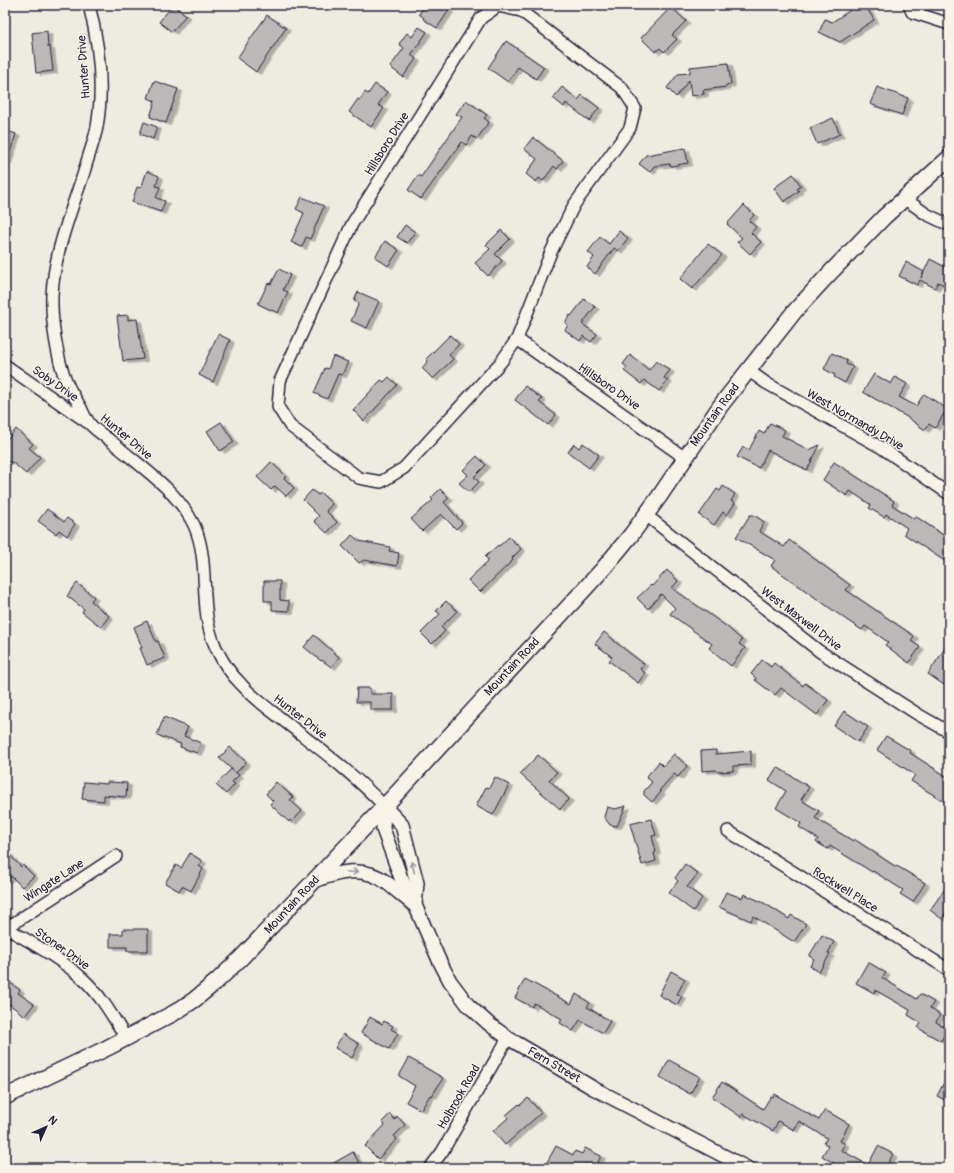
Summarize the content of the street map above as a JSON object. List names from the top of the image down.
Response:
{
  "streets": {
    "main road": ["Mountain Road"],
    "street": [
      "Hunter Drive",
      "Hillsboro Drive",
      "Soby Drive",
      "West Normandy Drive",
      "West Maxwell Drive",
      "Wingate Lane",
      "Rockwell Place",
      "Stoner Drive",
      "Fern Street",
      "Holbrook Road"
    ]
  },
  "crossings": [
    ["Hunter Drive", "Soby Drive"],
    ["Hunter Drive", "Mountain Road"],
    ["Hunter Drive", "Fern Street"],
    ["Hillsboro Drive", "Mountain Road"],
    ["Mountain Road", "West Normandy Drive"],
    ["Mountain Road", "West Maxwell Drive"],
    ["Mountain Road", "Stoner Drive"],
    ["Mountain Road", "Fern Street"],
    ["Wingate Lane", "Stoner Drive"],
    ["Fern Street", "Holbrook Road"]
  ],
  "north": "top right"
}
